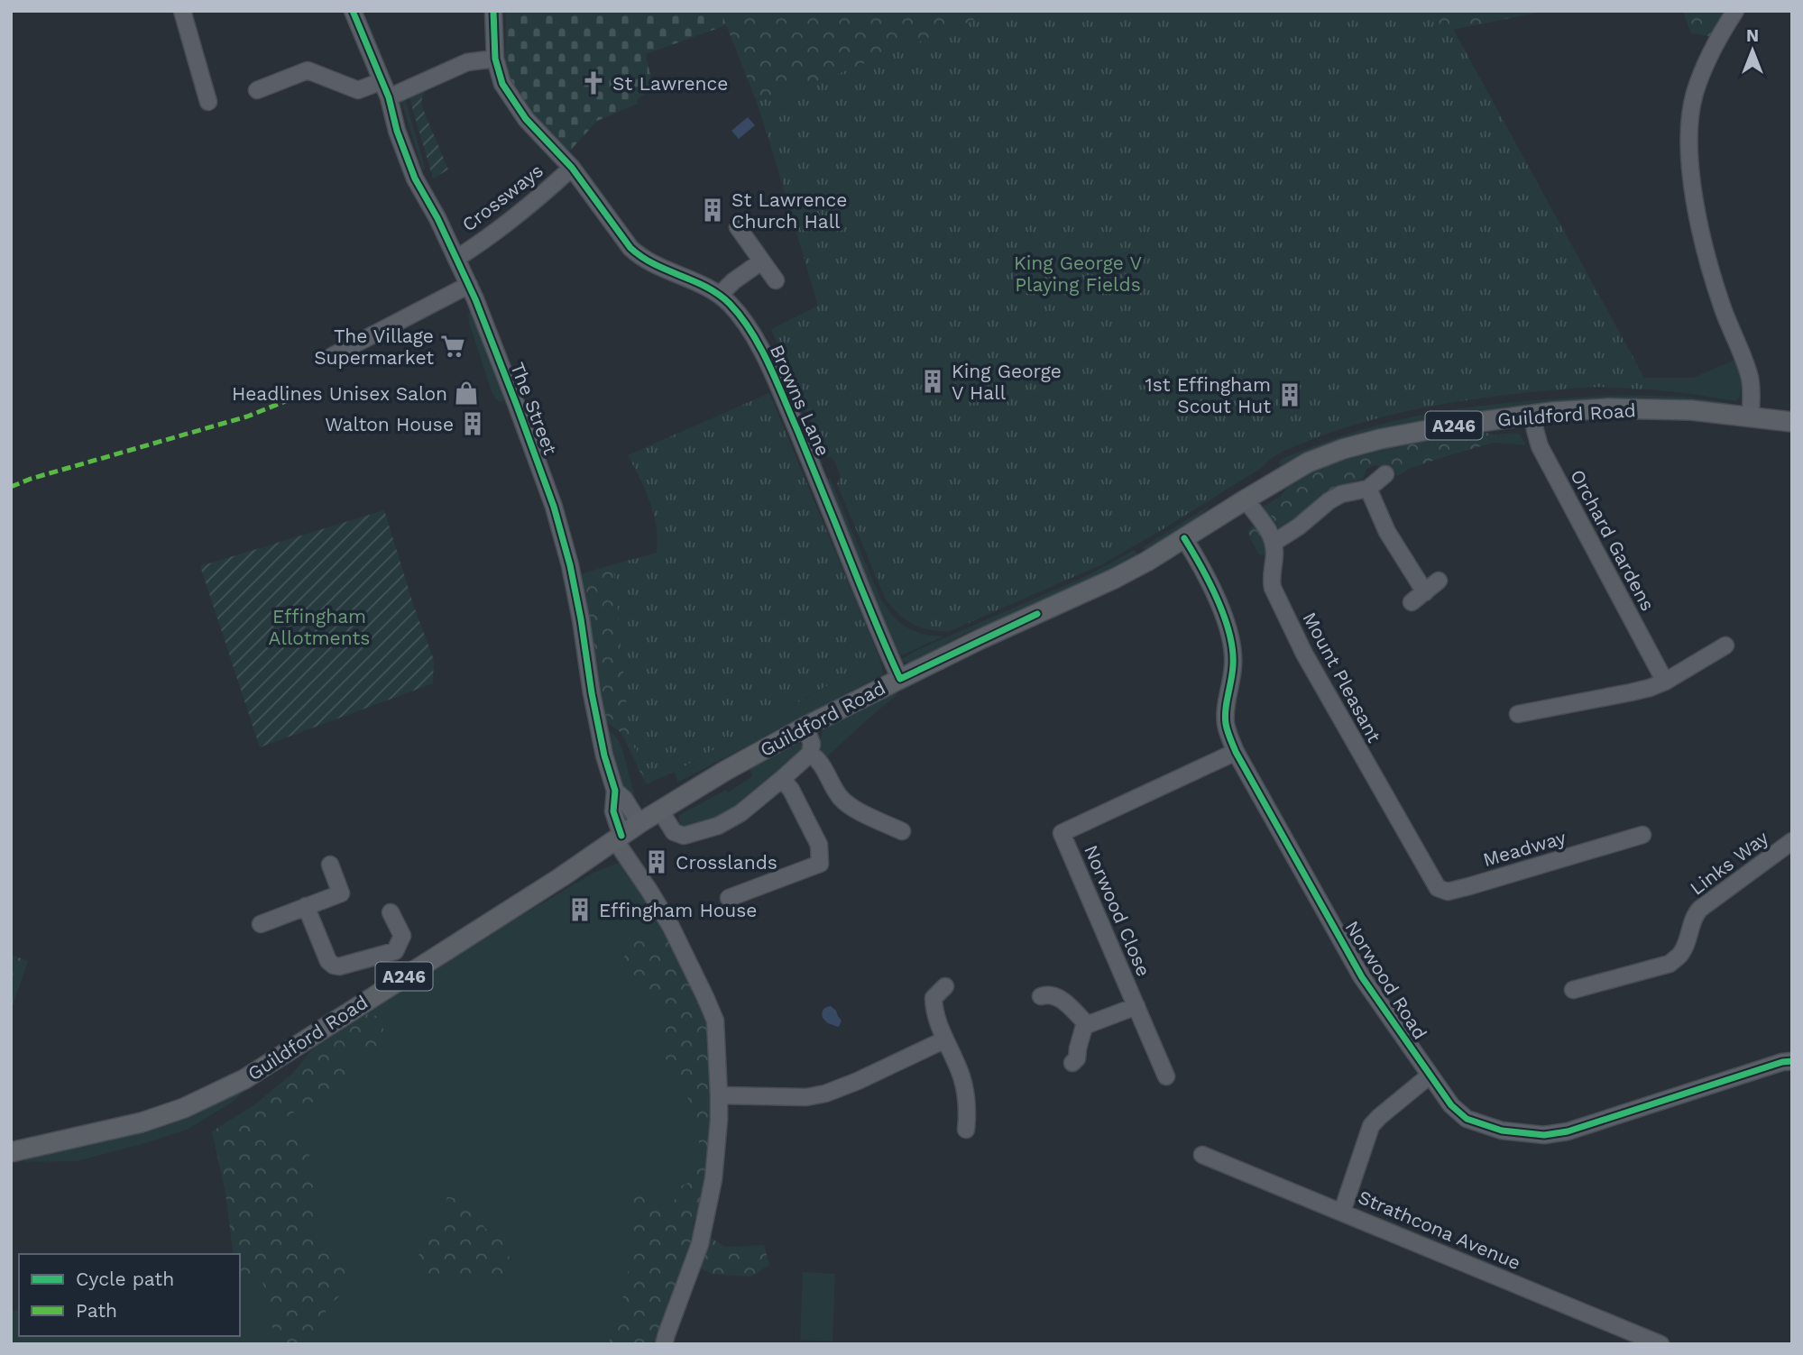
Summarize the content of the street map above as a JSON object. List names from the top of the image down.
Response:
{
  "streets": {
    "main road": ["Guildford Road", "A246"],
    "street": [
      "Crossways",
      "Browns Lane",
      "The Street",
      "Orchard Gardens",
      "Mount Pleasant",
      "Meadway",
      "Links Way",
      "Norwood Close",
      "Norwood Road",
      "Strathcona Avenue"
    ]
  },
  "crossings": [
    ["Crossways", "Browns Lane"],
    ["Crossways", "The Street"],
    ["Browns Lane", "Guildford Road"],
    ["The Street", "Guildford Road"],
    ["Guildford Road", "Orchard Gardens"],
    ["Guildford Road", "Norwood Road"],
    ["Mount Pleasant", "Meadway"],
    ["Norwood Close", "Norwood Road"]
  ],
  "parks": ["King George V Playing Fields", "Effingham Allotments"],
  "places": {
    "church": ["St Lawrence"],
    "building": [
      "St Lawrence Church Hall",
      "King George V Hall",
      "1st Effingham Scout Hut",
      "Walton House",
      "Crosslands",
      "Effingham House"
    ],
    "supermarket": ["The Village Supermarket"],
    "shop": ["Headlines Unisex Salon"]
  },
  "legend": ["Cycle path", "Path"],
  "north": "top"
}
